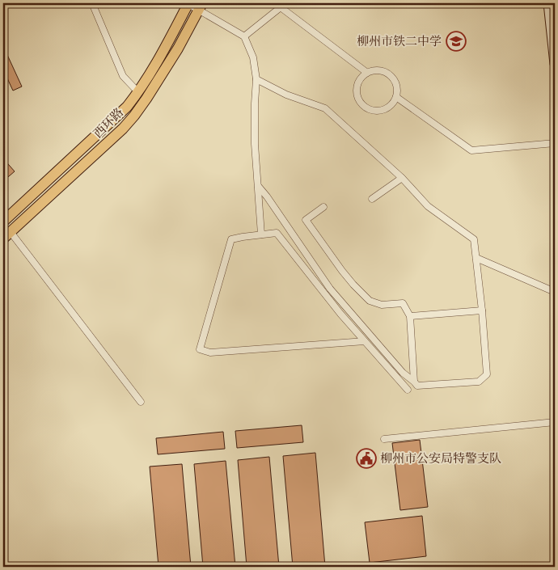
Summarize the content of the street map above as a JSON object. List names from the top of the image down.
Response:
{
  "streets": {
    "main road": ["西环路"]
  },
  "places": {
    "school or university": ["柳州市铁二中学"],
    "public building": ["柳州市公安局特警支队"]
  }
}
